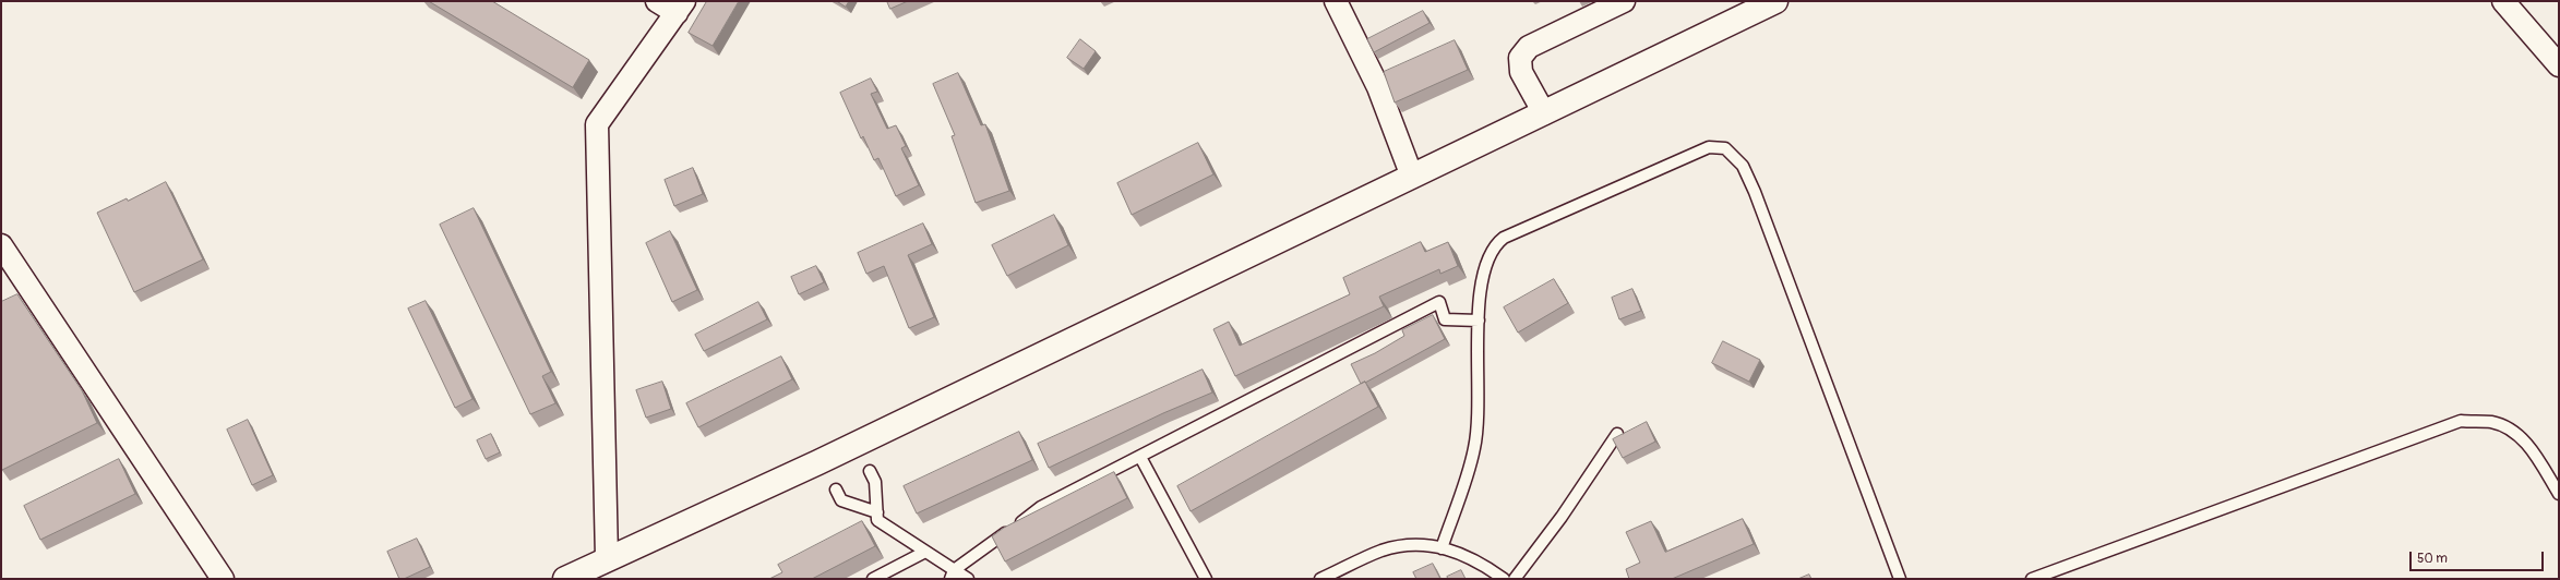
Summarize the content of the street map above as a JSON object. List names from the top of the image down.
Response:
{
  "scale_bar": "50 m"
}
